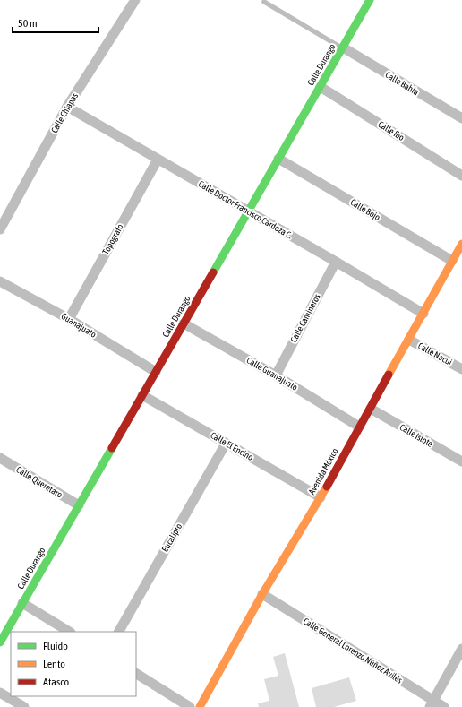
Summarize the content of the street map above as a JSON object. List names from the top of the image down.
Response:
{
  "streets": {
    "street": [
      "Calle Durango",
      "Calle Bahía",
      "Calle Chiapas",
      "Calle Ibo",
      "Calle Doctor Francisco Cardoza C.",
      "Calle Bojo",
      "Topografo",
      "Calle Camineros",
      "Guanajuato",
      "Calle Nacui",
      "Calle Guanajuato",
      "Calle Islote",
      "Calle El Encino",
      "Avenida México",
      "Calle Queretaro",
      "Eucalipto",
      "Calle General Lorenzo Núñez Avilés"
    ]
  },
  "crossings": [
    ["Calle Durango", "Calle Bahía"],
    ["Calle Durango", "Calle Ibo"],
    ["Calle Durango", "Calle Doctor Francisco Cardoza C."],
    ["Calle Durango", "Calle Bojo"],
    ["Calle Durango", "Guanajuato"],
    ["Calle Durango", "Calle Guanajuato"],
    ["Calle Durango", "Calle El Encino"],
    ["Calle Durango", "Calle Queretaro"],
    ["Calle Chiapas", "Calle Doctor Francisco Cardoza C."],
    ["Calle Doctor Francisco Cardoza C.", "Topografo"],
    ["Calle Doctor Francisco Cardoza C.", "Calle Camineros"],
    ["Calle Doctor Francisco Cardoza C.", "Avenida México"],
    ["Calle Bojo", "Avenida México"],
    ["Topografo", "Guanajuato"],
    ["Calle Camineros", "Calle Guanajuato"],
    ["Calle Nacui", "Avenida México"],
    ["Calle Guanajuato", "Avenida México"],
    ["Calle Islote", "Avenida México"],
    ["Calle El Encino", "Avenida México"],
    ["Calle El Encino", "Eucalipto"],
    ["Avenida México", "Calle General Lorenzo Núñez Avilés"]
  ],
  "legend": ["Fluido", "Lento", "Atasco"],
  "scale_bar": "50 m"
}
